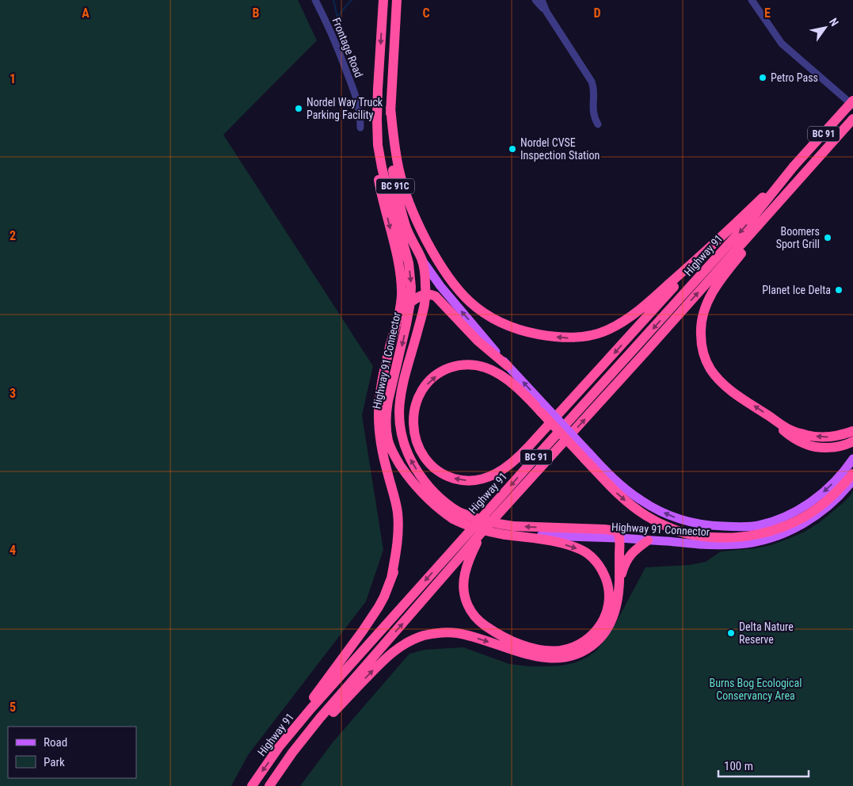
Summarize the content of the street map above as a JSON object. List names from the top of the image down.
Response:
{
  "streets": {
    "highway": [
      "BC 91",
      "BC 91C",
      "Highway 91",
      "Highway 91 Connector"
    ],
    "street": ["Frontage Road"]
  },
  "crossings": [
    ["BC 91", "Highway 91"]
  ],
  "parks": ["Burns Bog Ecological Conservancy Area"],
  "places": [
    "Petro Pass",
    "Nordel Way Truck Parking Facility",
    "Nordel CVSE Inspection Station",
    "Boomers Sport Grill",
    "Planet Ice Delta",
    "Delta Nature Reserve"
  ],
  "legend": ["Road", "Park"],
  "scale_bar": "100 m",
  "north": "top right",
  "grid": {
    "columns": [
      "A",
      "B",
      "C",
      "D",
      "E"
    ],
    "rows": [
      "1",
      "2",
      "3",
      "4",
      "5"
    ]
  }
}
